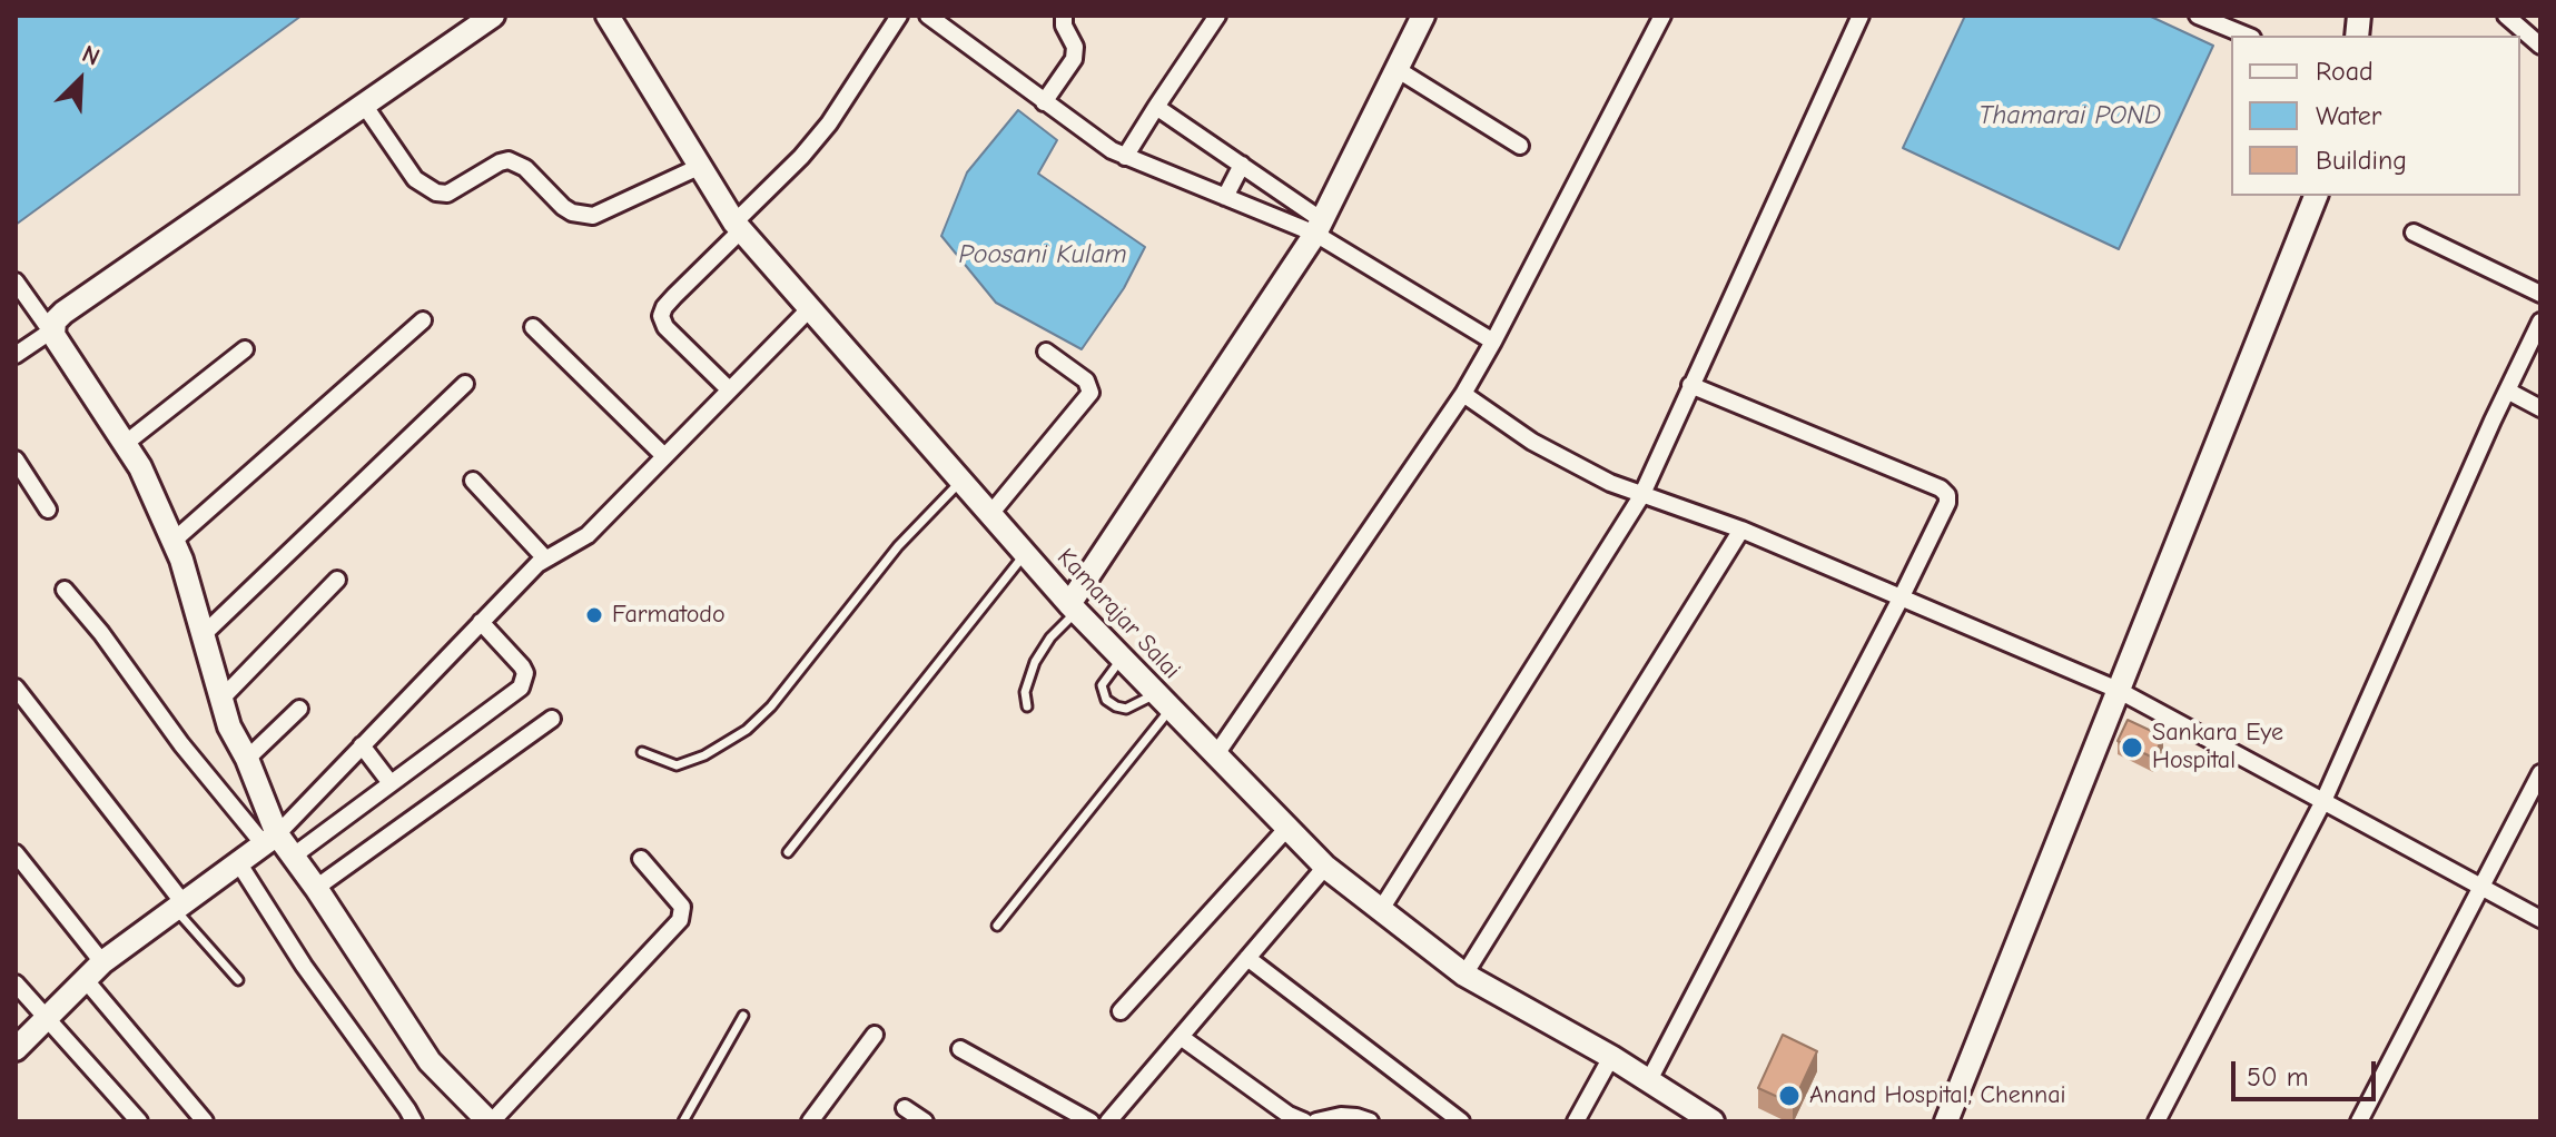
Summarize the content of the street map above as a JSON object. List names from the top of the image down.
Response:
{
  "streets": {
    "street": ["Kamarajar Salai"]
  },
  "water": ["Thamarai POND", "Poosani Kulam"],
  "places": ["Farmatodo", "Sankara Eye Hospital", "Anand Hospital, Chennai"],
  "legend": ["Road", "Water", "Building"],
  "scale_bar": "50 m",
  "north": "top right"
}
